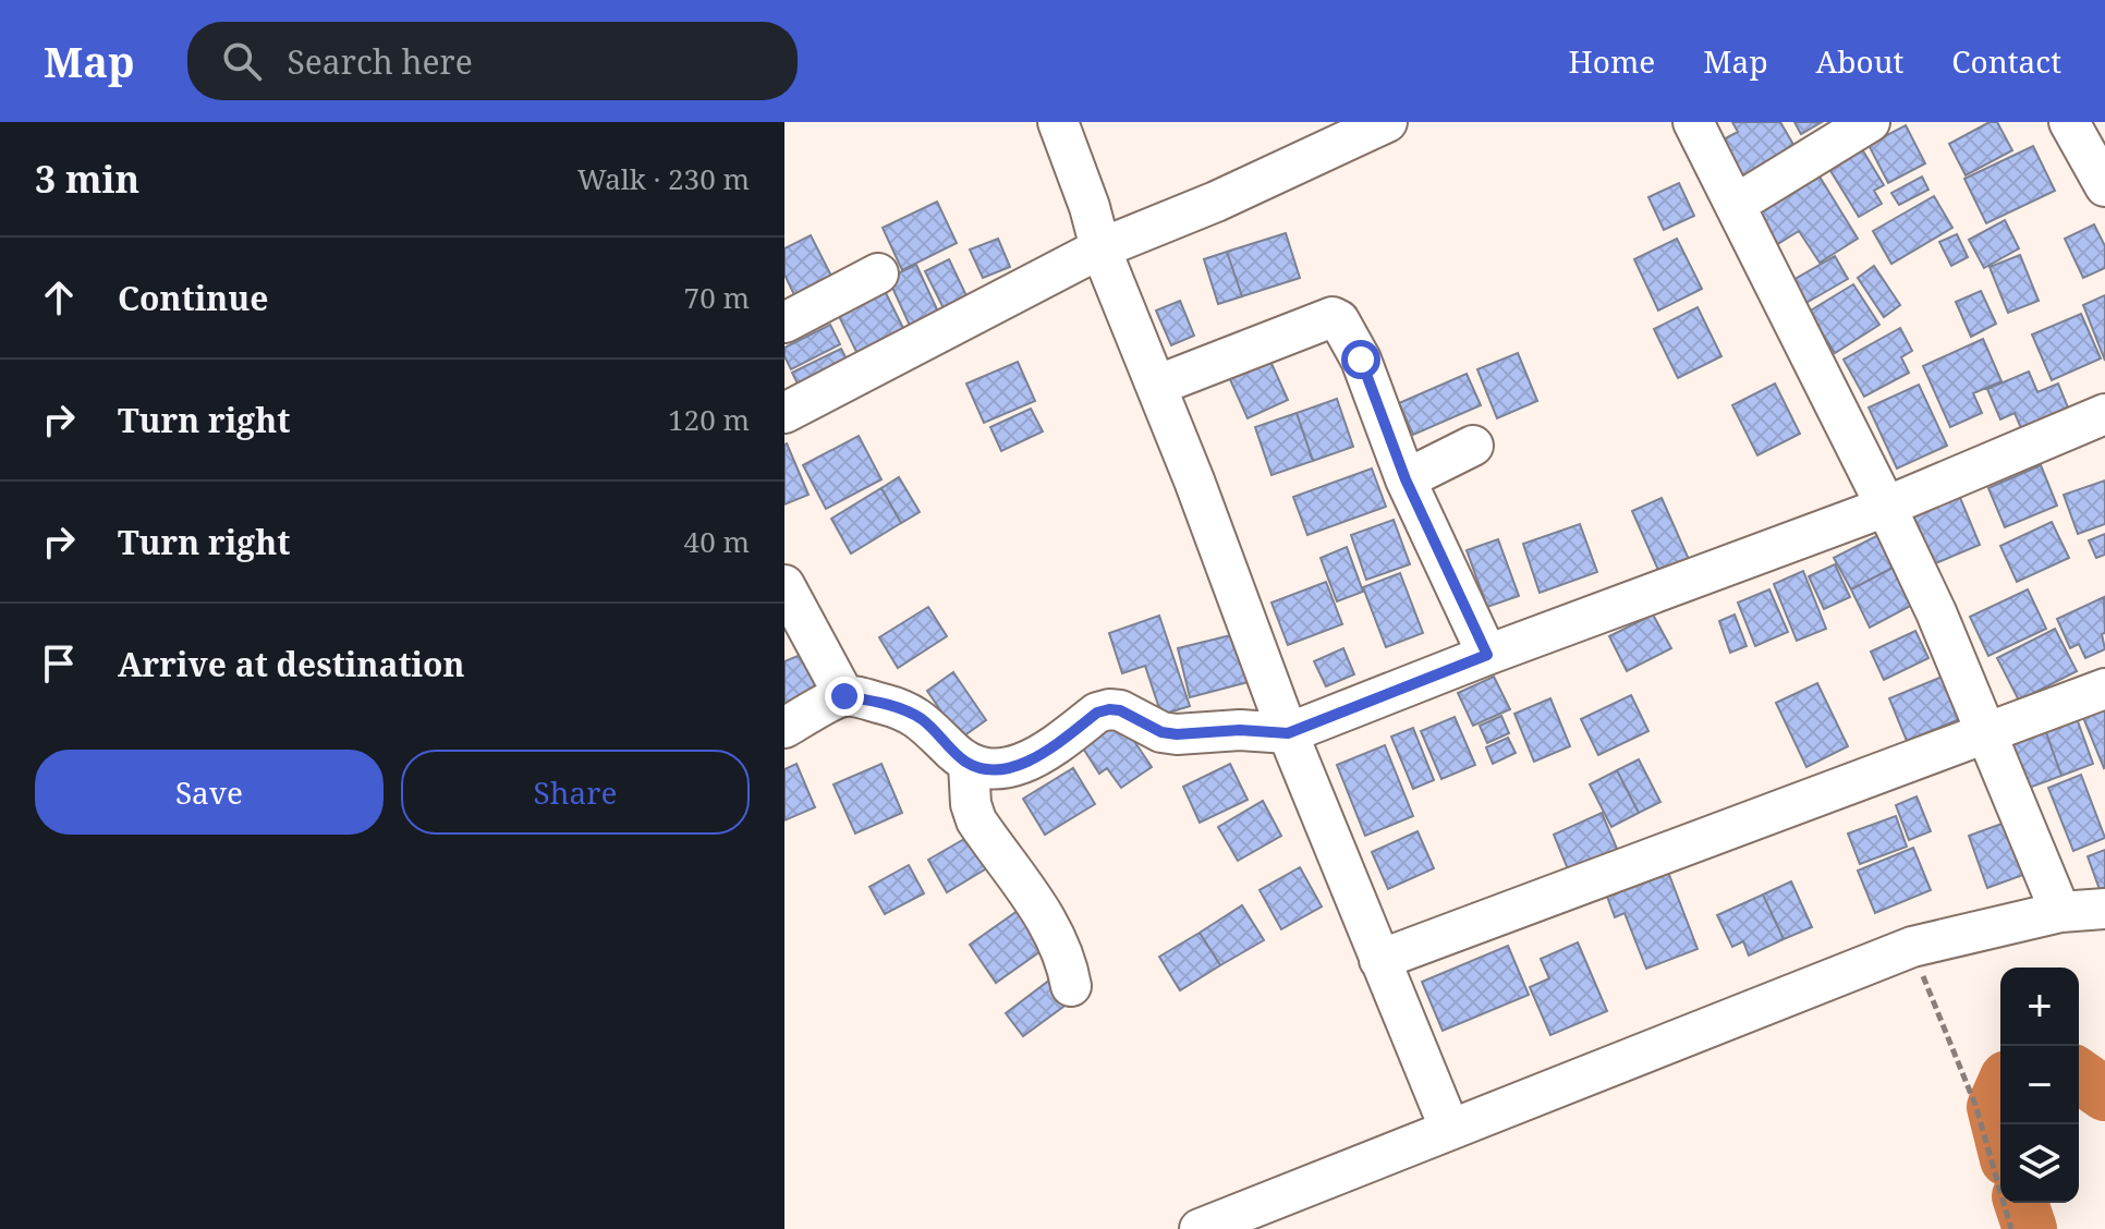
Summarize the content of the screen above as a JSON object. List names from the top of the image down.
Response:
{
  "page": {
    "header": "Map",
    "search": "Search here",
    "nav": [
      "Home",
      "Map",
      "About",
      "Contact"
    ],
    "heading": ["3 min", "Walk · 230 m"],
    "list": [
      ["Continue", "70 m"],
      ["Turn right", "120 m"],
      ["Turn right", "40 m"],
      "Arrive at destination"
    ],
    "buttons": ["Save", "Share"],
    "map_buttons": ["+", "−"]
  }
}
